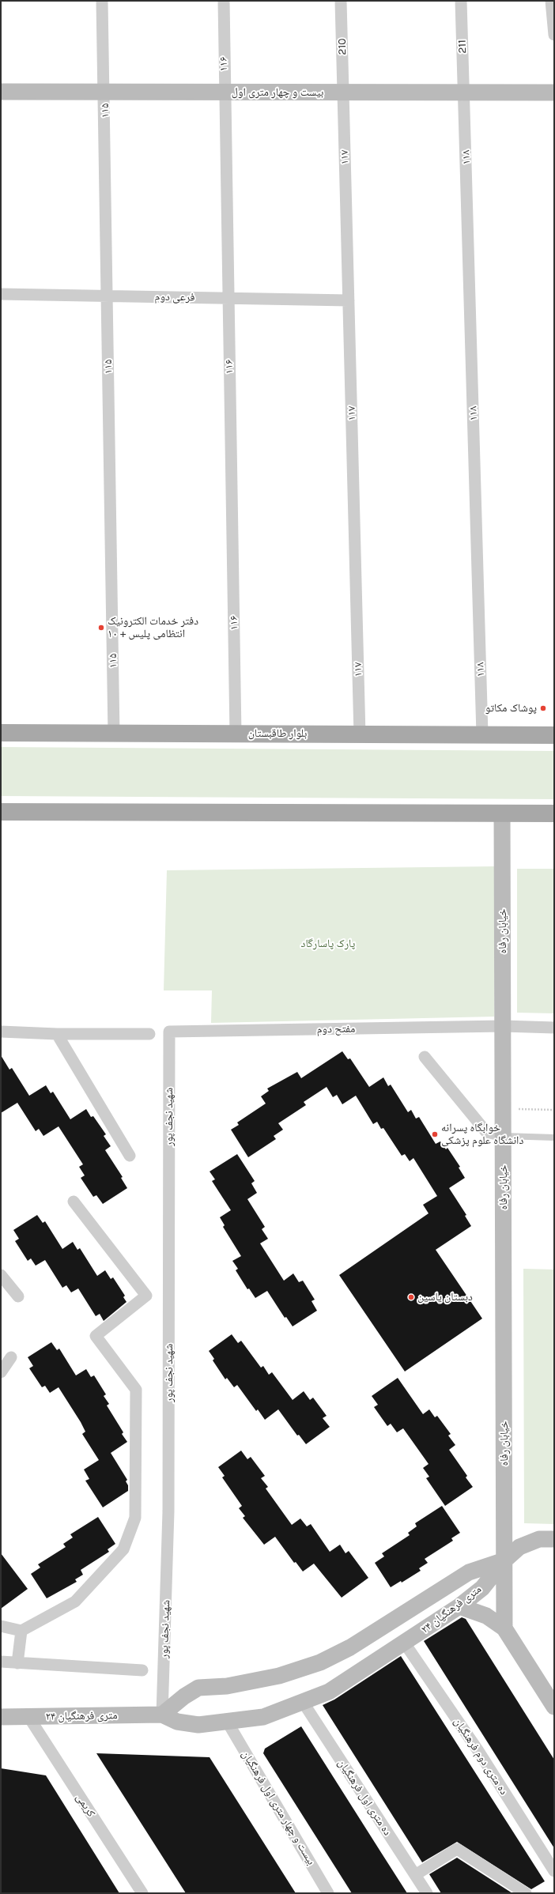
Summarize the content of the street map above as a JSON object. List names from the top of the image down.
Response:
{
  "streets": {
    "main road": ["بلوار طاقبستان"],
    "street": [
      "210",
      "211",
      "۱۱۶",
      "بیست و چهار متری اول",
      "۱۱۵",
      "۱۱۷",
      "۱۱۸",
      "فرعی دوم",
      "خیابان رفاه",
      "مفتح دوم",
      "شهید نجف پور",
      "۲۴ متری فرهنگیان",
      "ده متری دوم فرهنگیان",
      "ده متری اول فرهنگیان",
      "کریمی",
      "بیست و چهار متری اول فرهنگیان"
    ]
  },
  "crossings": [
    ["210", "بیست و چهار متری اول"],
    ["210", "۱۱۷"],
    ["211", "بیست و چهار متری اول"],
    ["211", "۱۱۸"],
    ["۱۱۶", "بیست و چهار متری اول"],
    ["۱۱۶", "فرعی دوم"],
    ["۱۱۶", "بلوار طاقبستان"],
    ["بیست و چهار متری اول", "۱۱۵"],
    ["بیست و چهار متری اول", "۱۱۷"],
    ["بیست و چهار متری اول", "۱۱۸"],
    ["۱۱۵", "فرعی دوم"],
    ["۱۱۵", "بلوار طاقبستان"],
    ["۱۱۷", "فرعی دوم"],
    ["۱۱۷", "بلوار طاقبستان"],
    ["۱۱۸", "بلوار طاقبستان"],
    ["خیابان رفاه", "مفتح دوم"],
    ["خیابان رفاه", "۲۴ متری فرهنگیان"],
    ["مفتح دوم", "شهید نجف پور"],
    ["شهید نجف پور", "۲۴ متری فرهنگیان"],
    ["۲۴ متری فرهنگیان", "ده متری دوم فرهنگیان"],
    ["۲۴ متری فرهنگیان", "ده متری اول فرهنگیان"],
    ["۲۴ متری فرهنگیان", "کریمی"],
    ["۲۴ متری فرهنگیان", "بیست و چهار متری اول فرهنگیان"]
  ],
  "parks": ["پارک پاسارگاد"],
  "places": [
    "دفتر خدمات الکترونیک انتظامی پلیس + ۱۰",
    "پوشاک مکاتو",
    "خوابگاه پسرانه دانشگاه علوم پزشکی",
    "دبستان یاسین"
  ]
}
